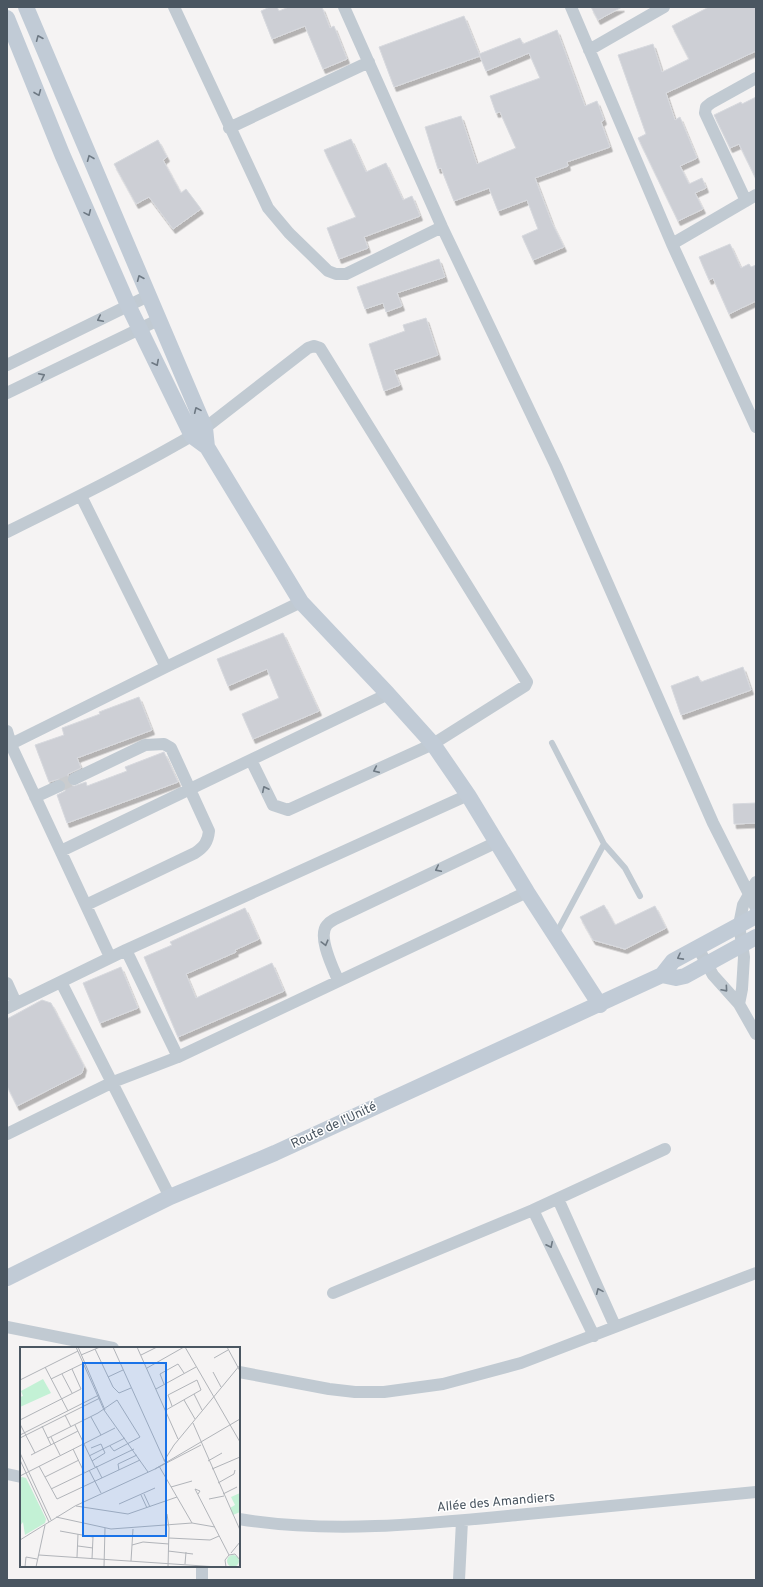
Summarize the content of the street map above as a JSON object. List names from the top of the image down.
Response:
{
  "streets": {
    "street": ["Route de l'Unité", "Allée des Amandiers"]
  }
}
